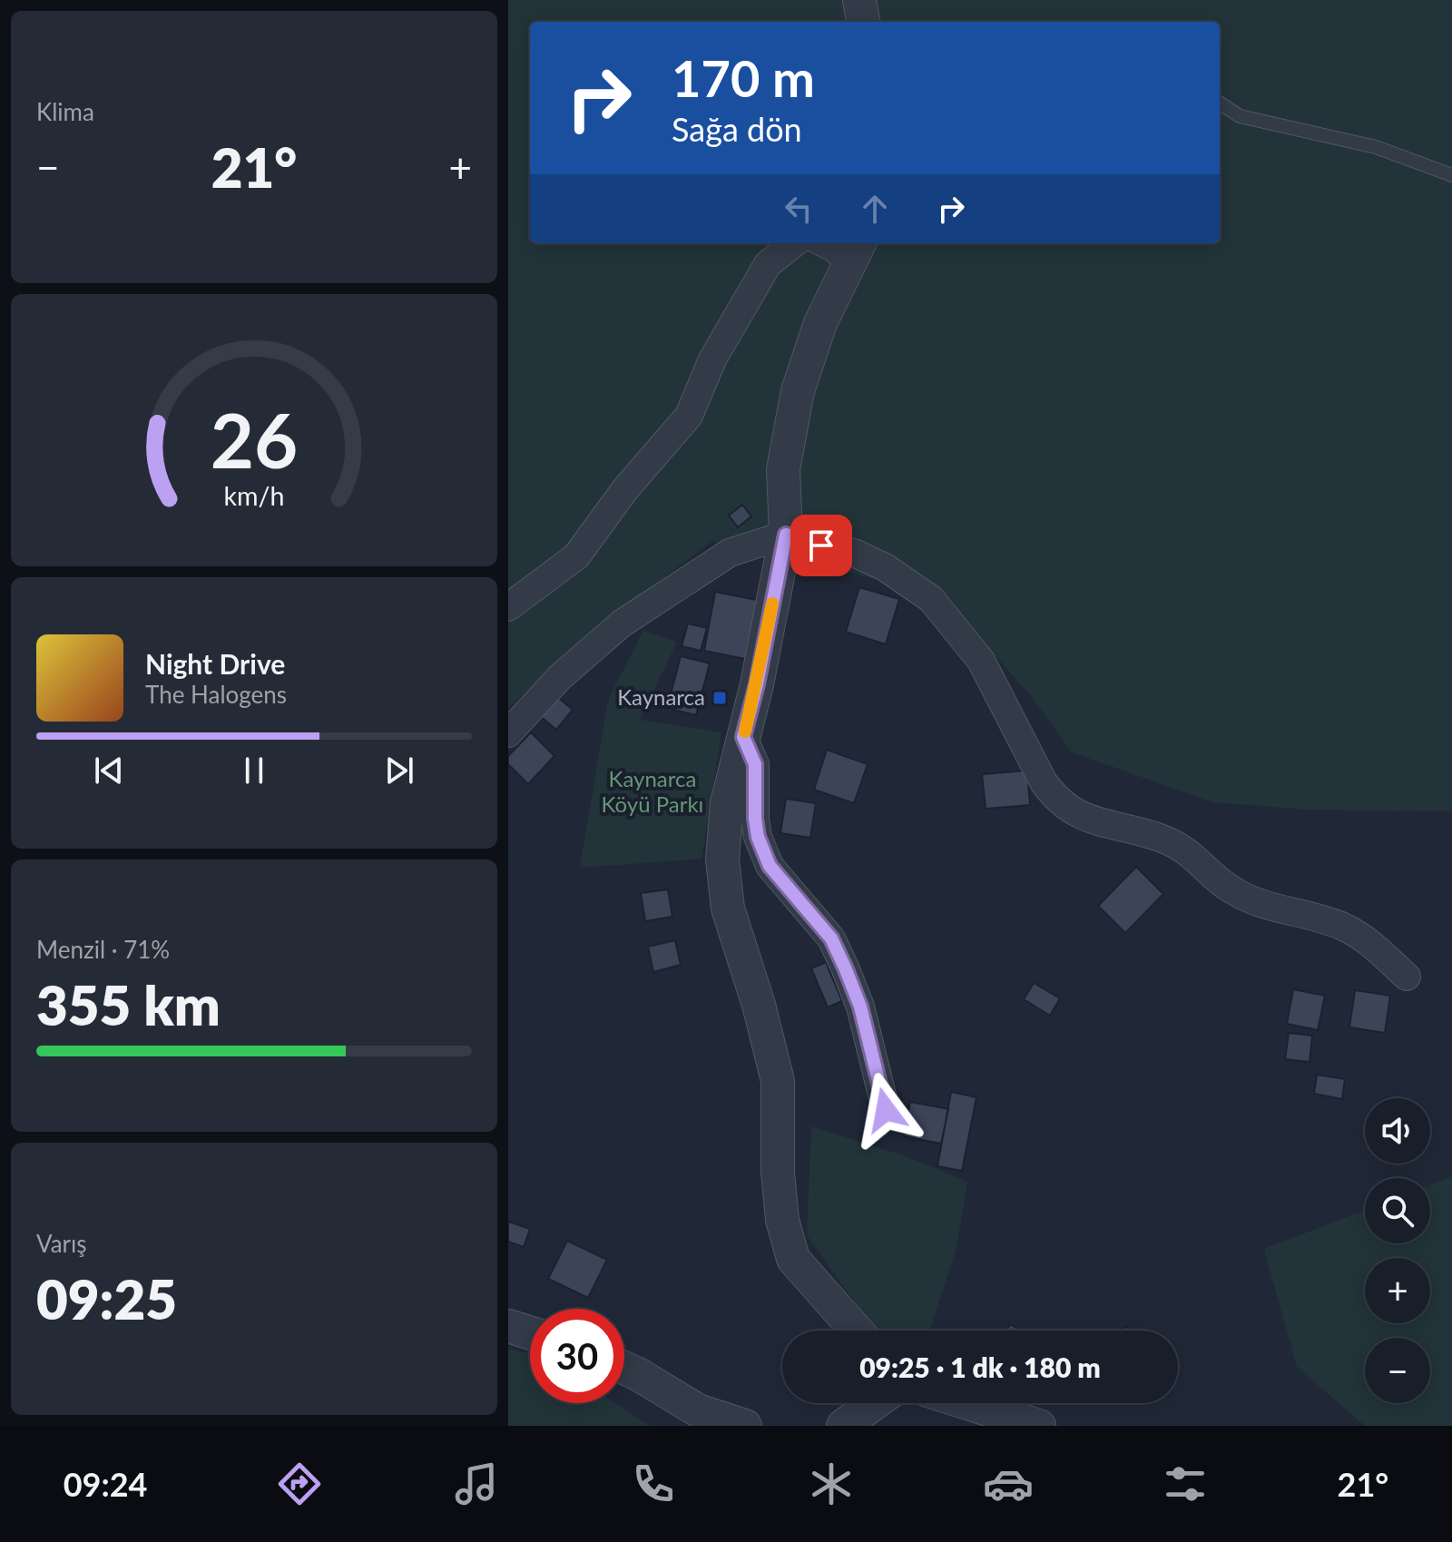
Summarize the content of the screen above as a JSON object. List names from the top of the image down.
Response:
{
  "parks": ["Kaynarca Köyü Parkı"],
  "places": {
    "transit": ["Kaynarca"]
  },
  "page": {
    "tile": [
      "Klima",
      ["Menzil · 71%", "355 km"],
      ["Varış", "09:25"]
    ],
    "turn": ["170 m", "Sağa dön"],
    "heat": ["−", "21°", "+"],
    "song": ["Night Drive", "The Halogens"],
    "map_buttons": ["+", "−"],
    "limit": "30",
    "trip": "09:25 · 1 dk · 180 m",
    "tabs": ["09:24", "21°"],
    "gauge": ["26", "km/h"]
  }
}
